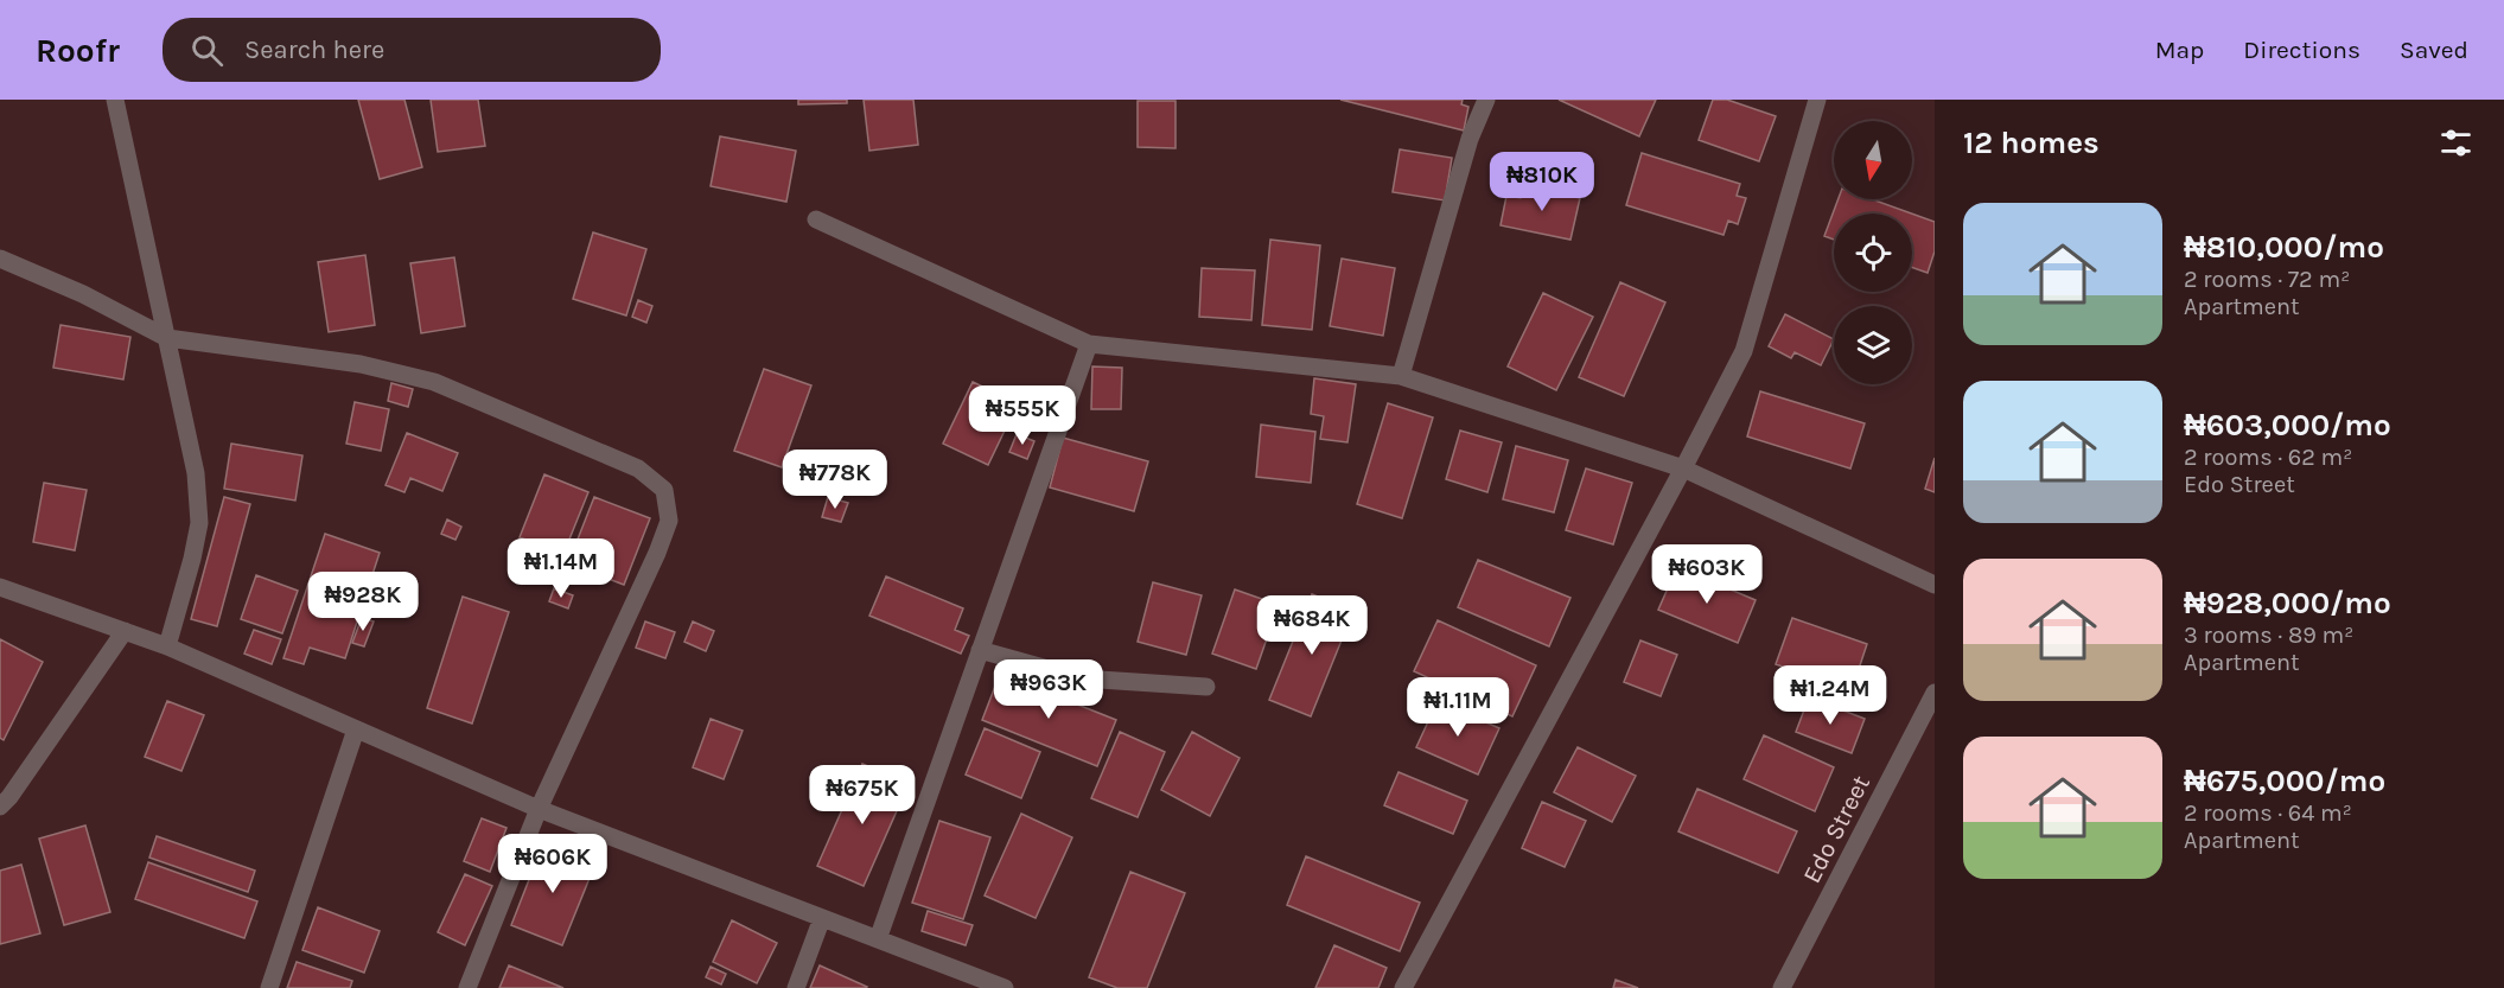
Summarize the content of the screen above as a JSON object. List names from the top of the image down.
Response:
{
  "streets": {
    "street": ["Edo Street"]
  },
  "north": "bottom",
  "page": {
    "header": "Roofr",
    "search": "Search here",
    "nav": ["Map", "Directions", "Saved"],
    "heading": "12 homes",
    "price": [
      "₦810K",
      "₦555K",
      "₦778K",
      "₦1.14M",
      "₦603K",
      "₦928K",
      "₦684K",
      "₦963K",
      "₦1.24M",
      "₦1.11M",
      "₦675K",
      "₦606K"
    ],
    "list": [
      {
        "name": "₦810,000/mo",
        "note": "2 rooms · 72 m² · Apartment"
      },
      {
        "name": "₦603,000/mo",
        "note": "2 rooms · 62 m² · Edo Street"
      },
      {
        "name": "₦928,000/mo",
        "note": "3 rooms · 89 m² · Apartment"
      },
      {
        "name": "₦675,000/mo",
        "note": "2 rooms · 64 m² · Apartment"
      }
    ]
  }
}
